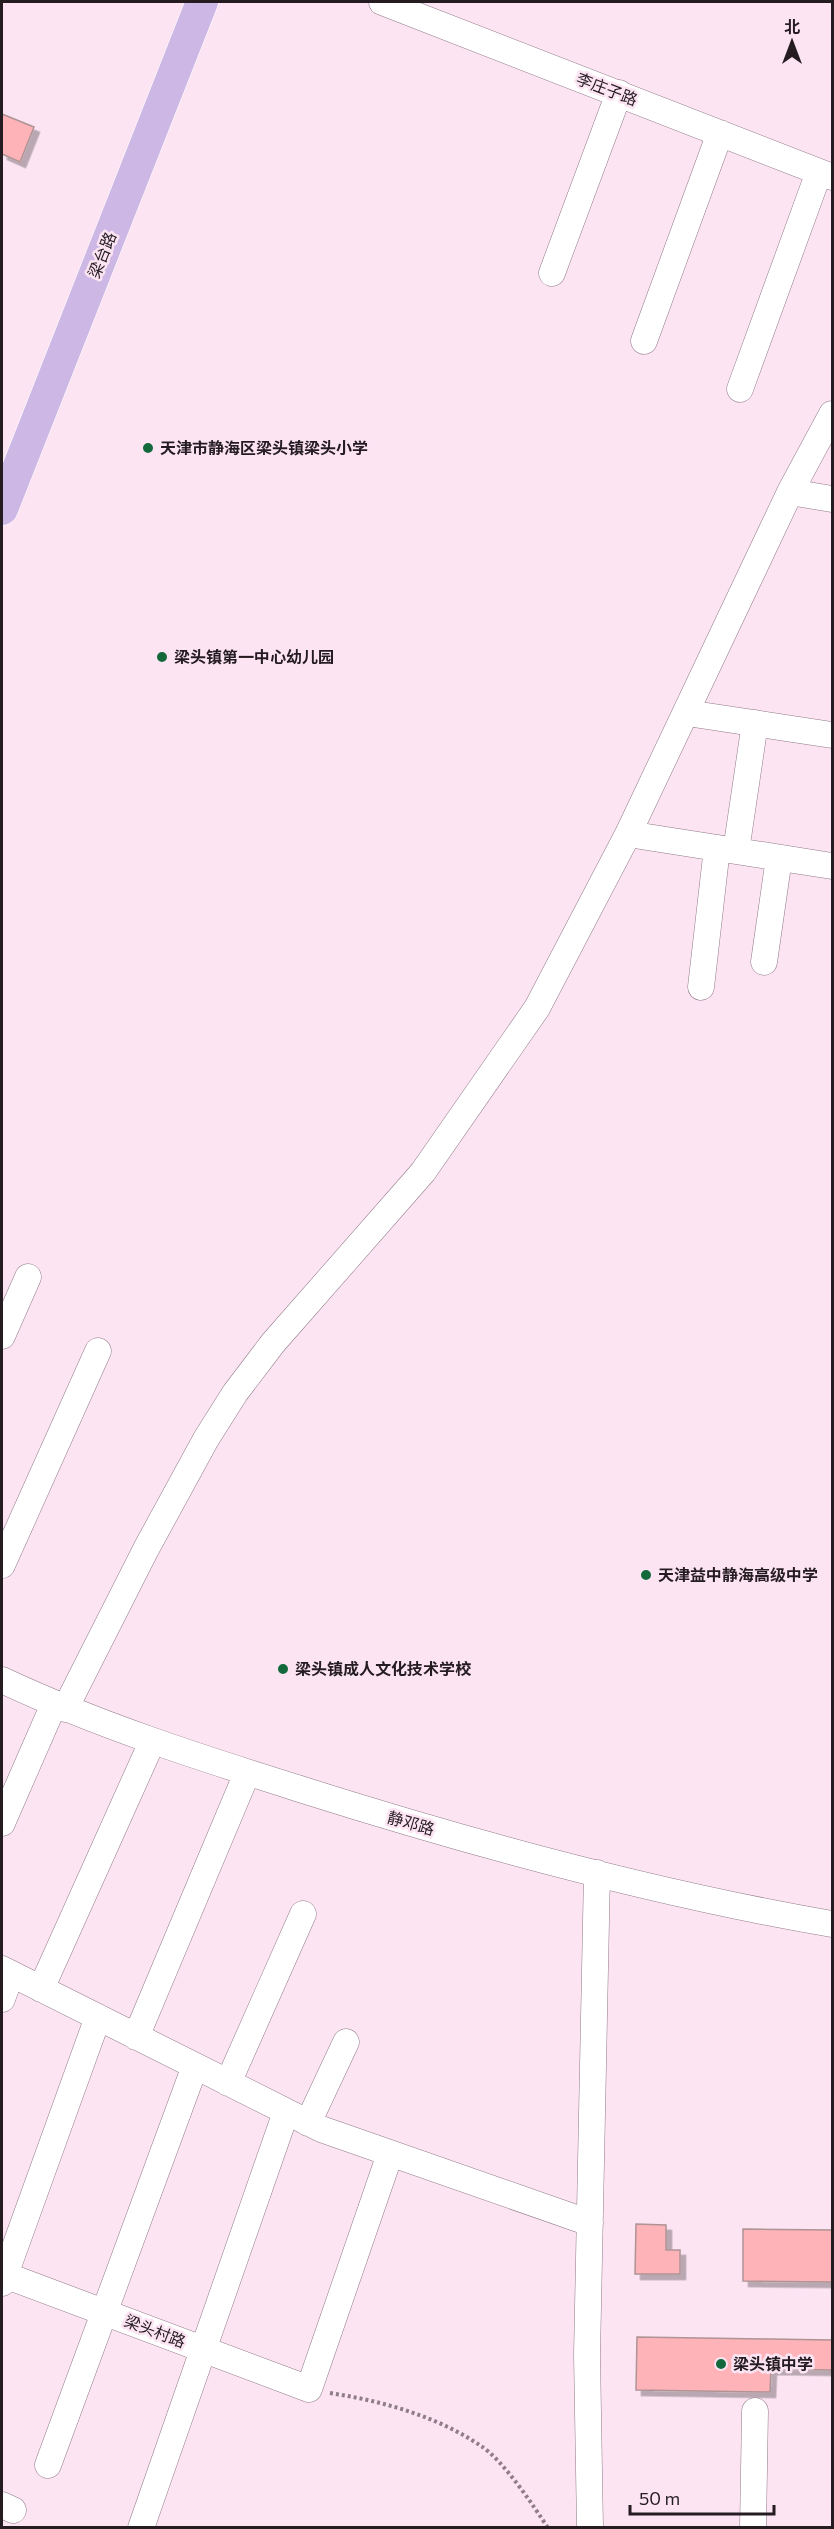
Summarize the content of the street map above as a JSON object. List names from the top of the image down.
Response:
{
  "streets": {
    "main road": ["梁台路"],
    "street": ["李庄子路", "静邓路", "梁头村路"]
  },
  "places": [
    "天津市静海区梁头镇梁头小学",
    "梁头镇第一中心幼儿园",
    "天津益中静海高级中学",
    "梁头镇成人文化技术学校",
    "梁头镇中学"
  ],
  "scale_bar": "50 m",
  "north": "top"
}
